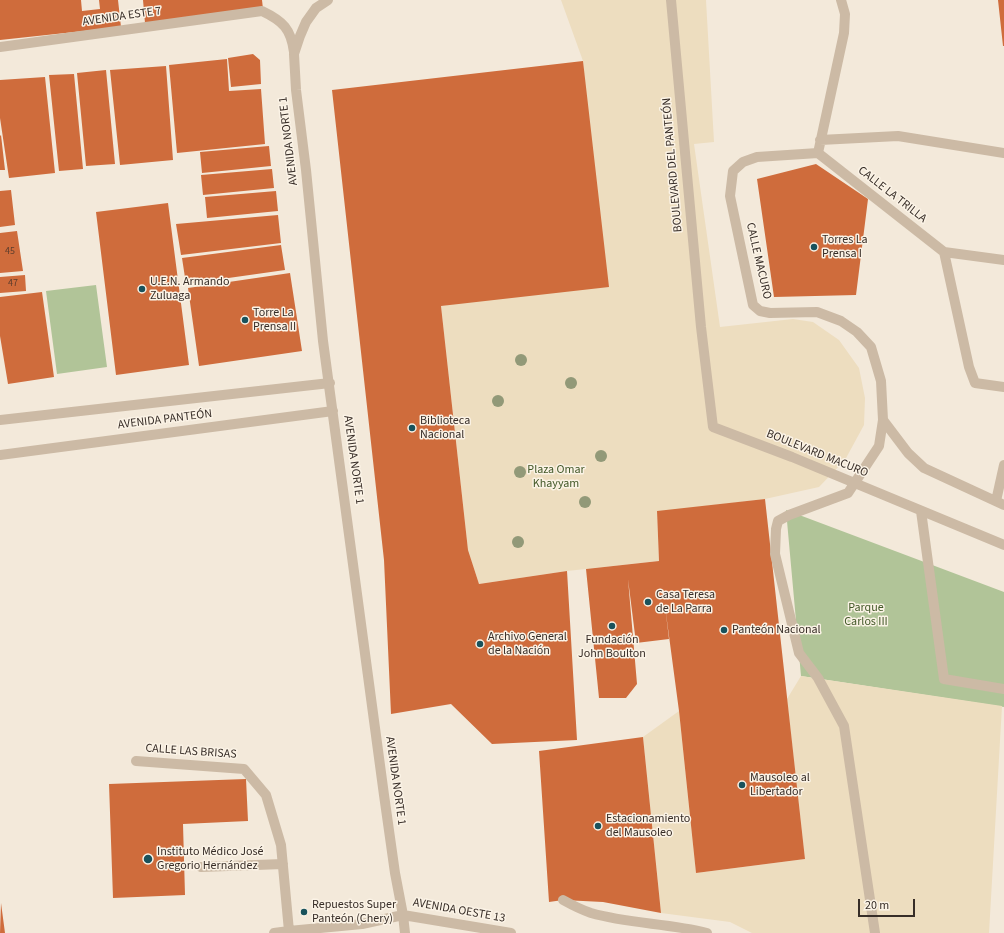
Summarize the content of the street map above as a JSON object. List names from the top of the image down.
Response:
{
  "streets": {
    "street": [
      "AVENIDA ESTE 7",
      "AVENIDA NORTE 1",
      "BOULEVARD DEL PANTEÓN",
      "CALLE LA TRILLA",
      "CALLE MACURO",
      "AVENIDA PANTEÓN",
      "BOULEVARD MACURO",
      "CALLE LAS BRISAS",
      "AVENIDA OESTE 13"
    ]
  },
  "crossings": [
    ["AVENIDA ESTE 7", "AVENIDA NORTE 1"],
    ["AVENIDA NORTE 1", "AVENIDA PANTEÓN"],
    ["AVENIDA NORTE 1", "AVENIDA OESTE 13"],
    ["BOULEVARD DEL PANTEÓN", "BOULEVARD MACURO"],
    ["CALLE LA TRILLA", "CALLE MACURO"]
  ],
  "parks": ["Plaza Omar Khayyam", "Parque Carlos III"],
  "places": [
    "Torres La Prensa I",
    "U.E.N. Armando Zuluaga",
    "Torre La Prensa II",
    "Biblioteca Nacional",
    "Casa Teresa de La Parra",
    "Fundación John Boulton",
    "Panteón Nacional",
    "Archivo General de la Nación",
    "Mausoleo al Libertador",
    "Estacionamiento del Mausoleo",
    "Instituto Médico José Gregorio Hernández",
    "Repuestos Super Panteón (Chery)"
  ],
  "house_numbers": ["45", "47"],
  "scale_bar": "20 m"
}
